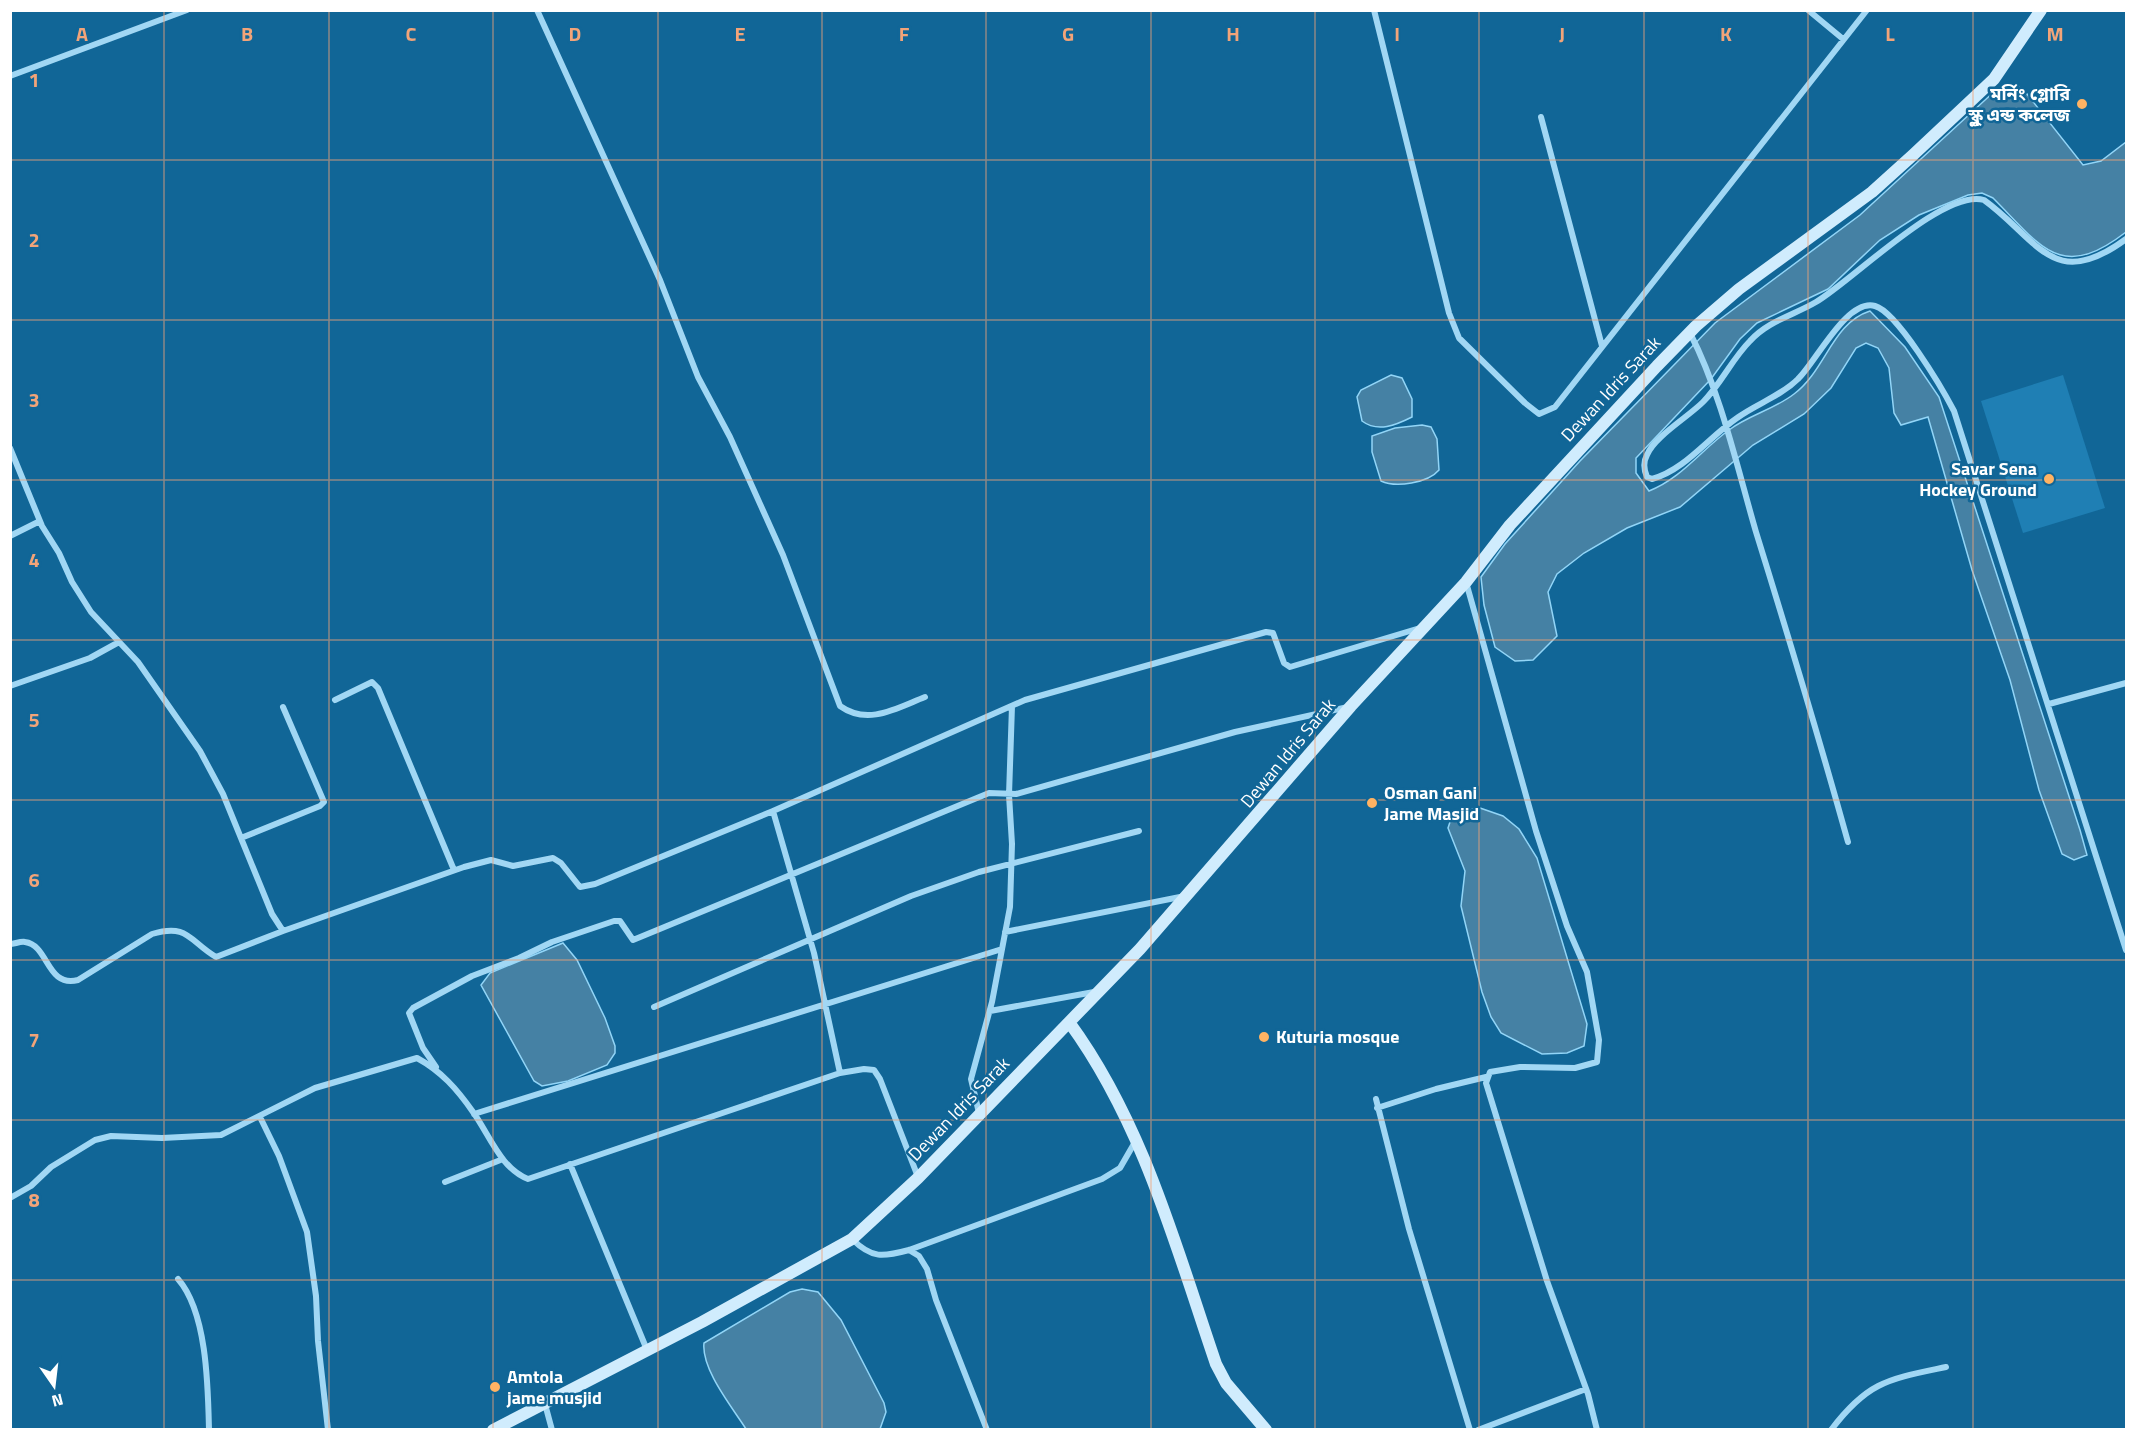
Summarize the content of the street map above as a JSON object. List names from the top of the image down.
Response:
{
  "streets": {
    "main road": ["Dewan Idris Sarak"]
  },
  "places": [
    "মর্নিং গ্লোরি স্কুল এন্ড কলেজ",
    "Savar Sena Hockey Ground",
    "Osman Gani Jame Masjid",
    "Kuturia mosque",
    "Amtola jame musjid"
  ],
  "north": "bottom",
  "grid": {
    "columns": [
      "A",
      "B",
      "C",
      "D",
      "E",
      "F",
      "G",
      "H",
      "I",
      "J",
      "K",
      "L",
      "M"
    ],
    "rows": [
      "1",
      "2",
      "3",
      "4",
      "5",
      "6",
      "7",
      "8"
    ]
  }
}
